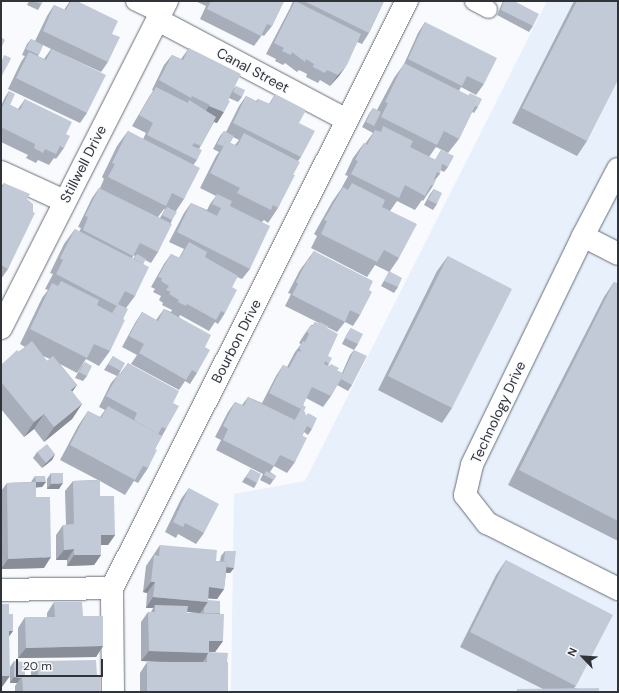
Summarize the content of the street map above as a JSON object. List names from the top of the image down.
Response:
{
  "streets": {
    "street": [
      "Canal Street",
      "Stillwell Drive",
      "Bourbon Drive",
      "Technology Drive"
    ]
  },
  "crossings": [
    ["Canal Street", "Stillwell Drive"],
    ["Canal Street", "Bourbon Drive"]
  ],
  "scale_bar": "20 m",
  "north": "top left"
}
